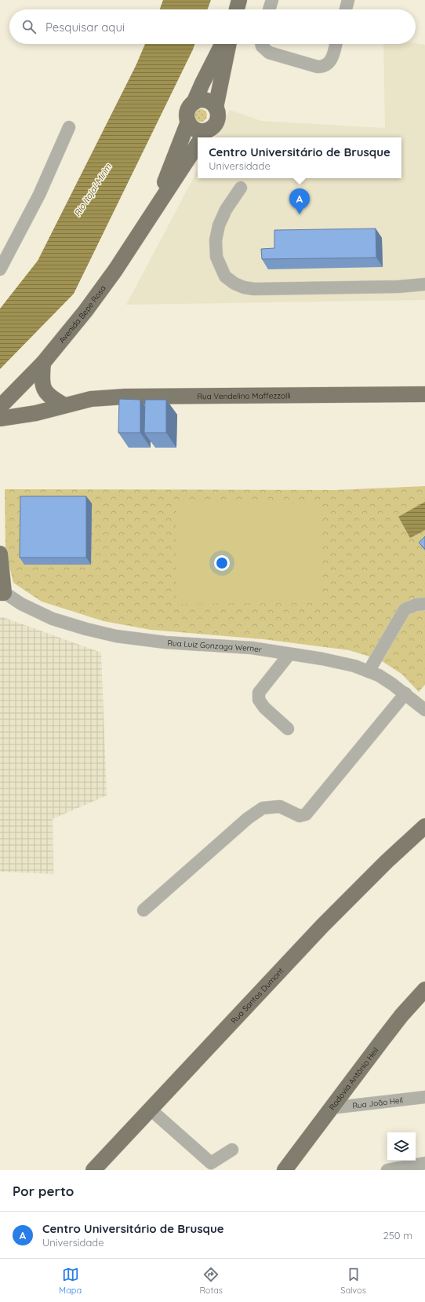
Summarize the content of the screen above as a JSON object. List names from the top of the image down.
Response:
{
  "streets": {
    "main road": [
      "Avenida Bepe Rosa",
      "Rua Vendelino Maffezzolli",
      "Rua Santos Dumont",
      "Rodovia Antônio Heil"
    ],
    "street": ["Rua Luiz Gonzaga Werner", "Rua João Heil"]
  },
  "crossings": [
    ["Rodovia Antônio Heil", "Rua João Heil"]
  ],
  "water": ["Rio Itajaí-Mirim"],
  "page": {
    "search": "Pesquisar aqui",
    "popup": ["Centro Universitário de Brusque", "Universidade"],
    "pins": "A",
    "heading": "Por perto",
    "list": [
      {
        "mark": "A",
        "name": "Centro Universitário de Brusque",
        "note": "Universidade",
        "value": "250 m"
      }
    ],
    "nav": ["Mapa", "Rotas", "Salvos"]
  }
}
